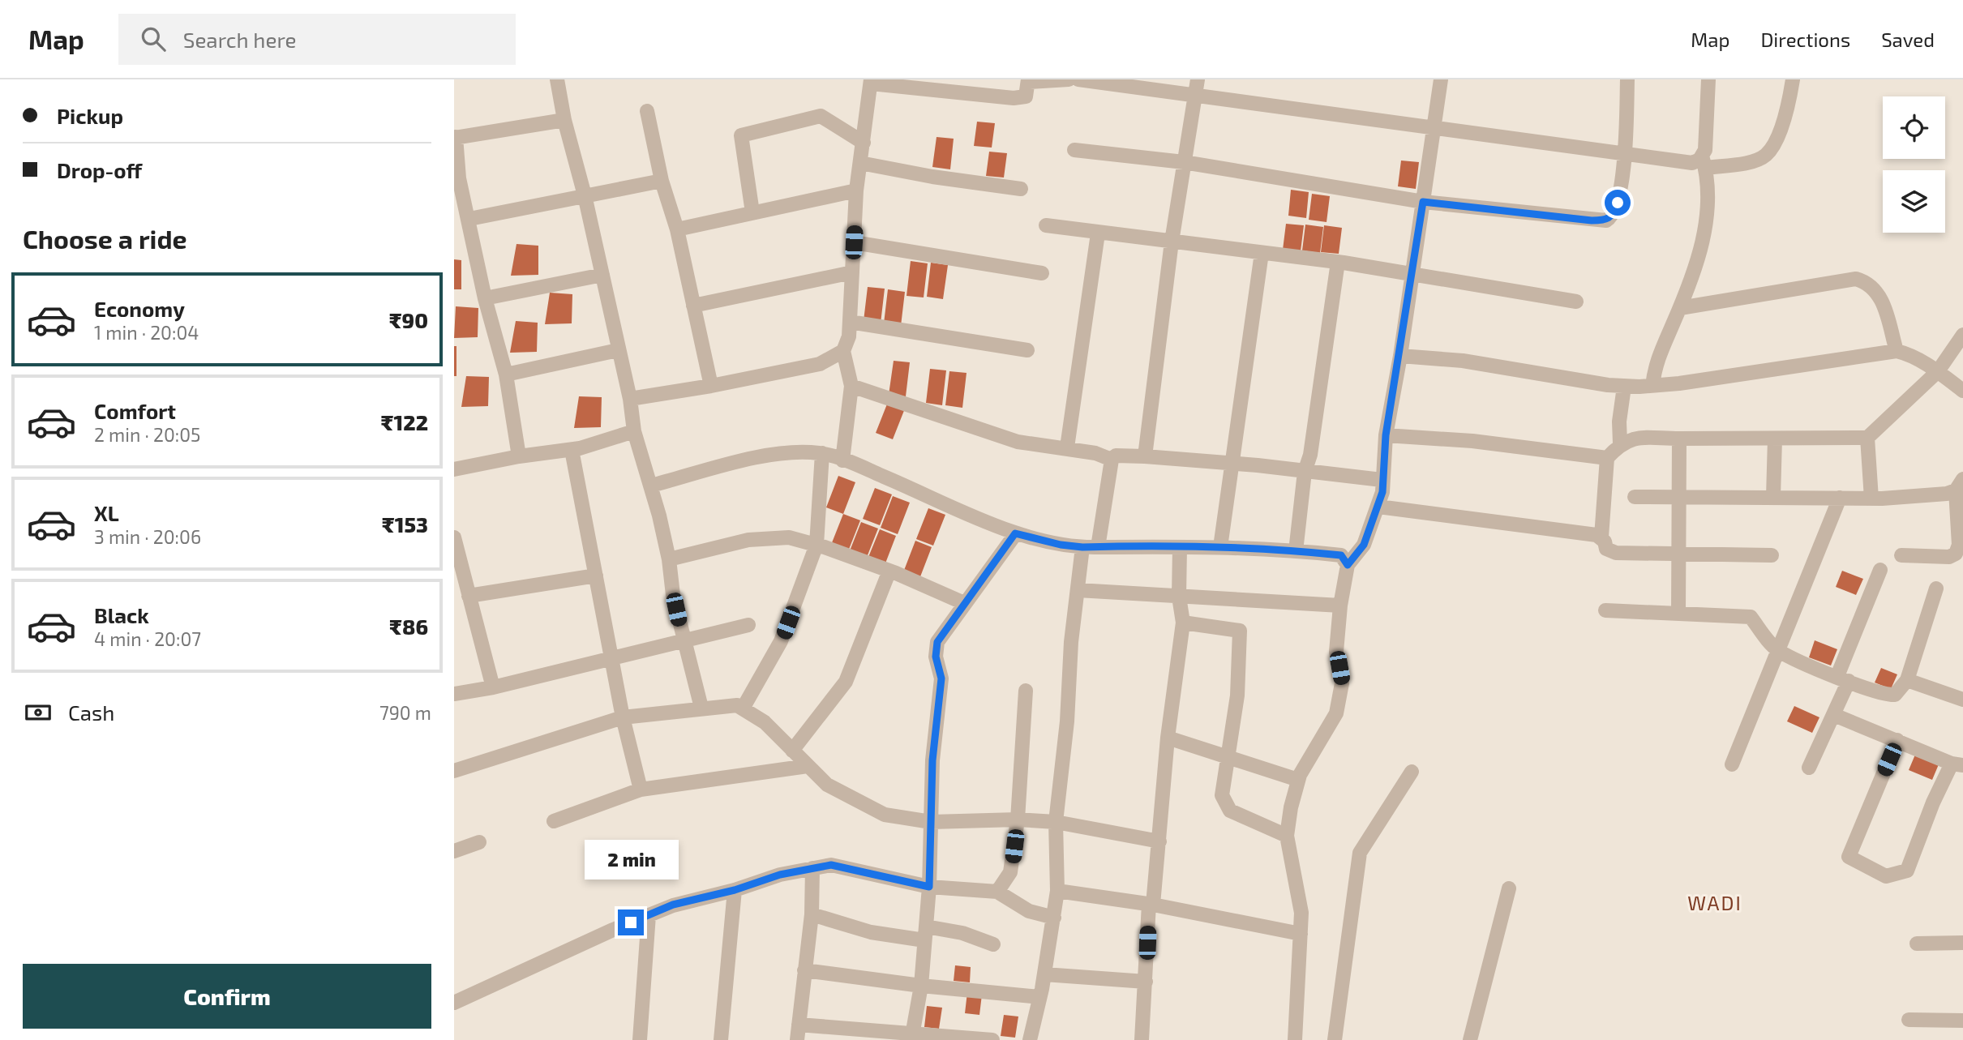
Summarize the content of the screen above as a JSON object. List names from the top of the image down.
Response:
{
  "districts": ["WADI"],
  "page": {
    "header": "Map",
    "search": "Search here",
    "nav": ["Map", "Directions", "Saved"],
    "banner": ["Pickup", "Drop-off"],
    "heading": "Choose a ride",
    "list": [
      {
        "name": "Economy",
        "note": "1 min · 20:04",
        "value": "₹90"
      },
      {
        "name": "Comfort",
        "note": "2 min · 20:05",
        "value": "₹122"
      },
      {
        "name": "XL",
        "note": "3 min · 20:06",
        "value": "₹153"
      },
      {
        "name": "Black",
        "note": "4 min · 20:07",
        "value": "₹86"
      }
    ],
    "pay": ["Cash", "790 m"],
    "bubble": "2 min",
    "buttons": "Confirm"
  }
}
